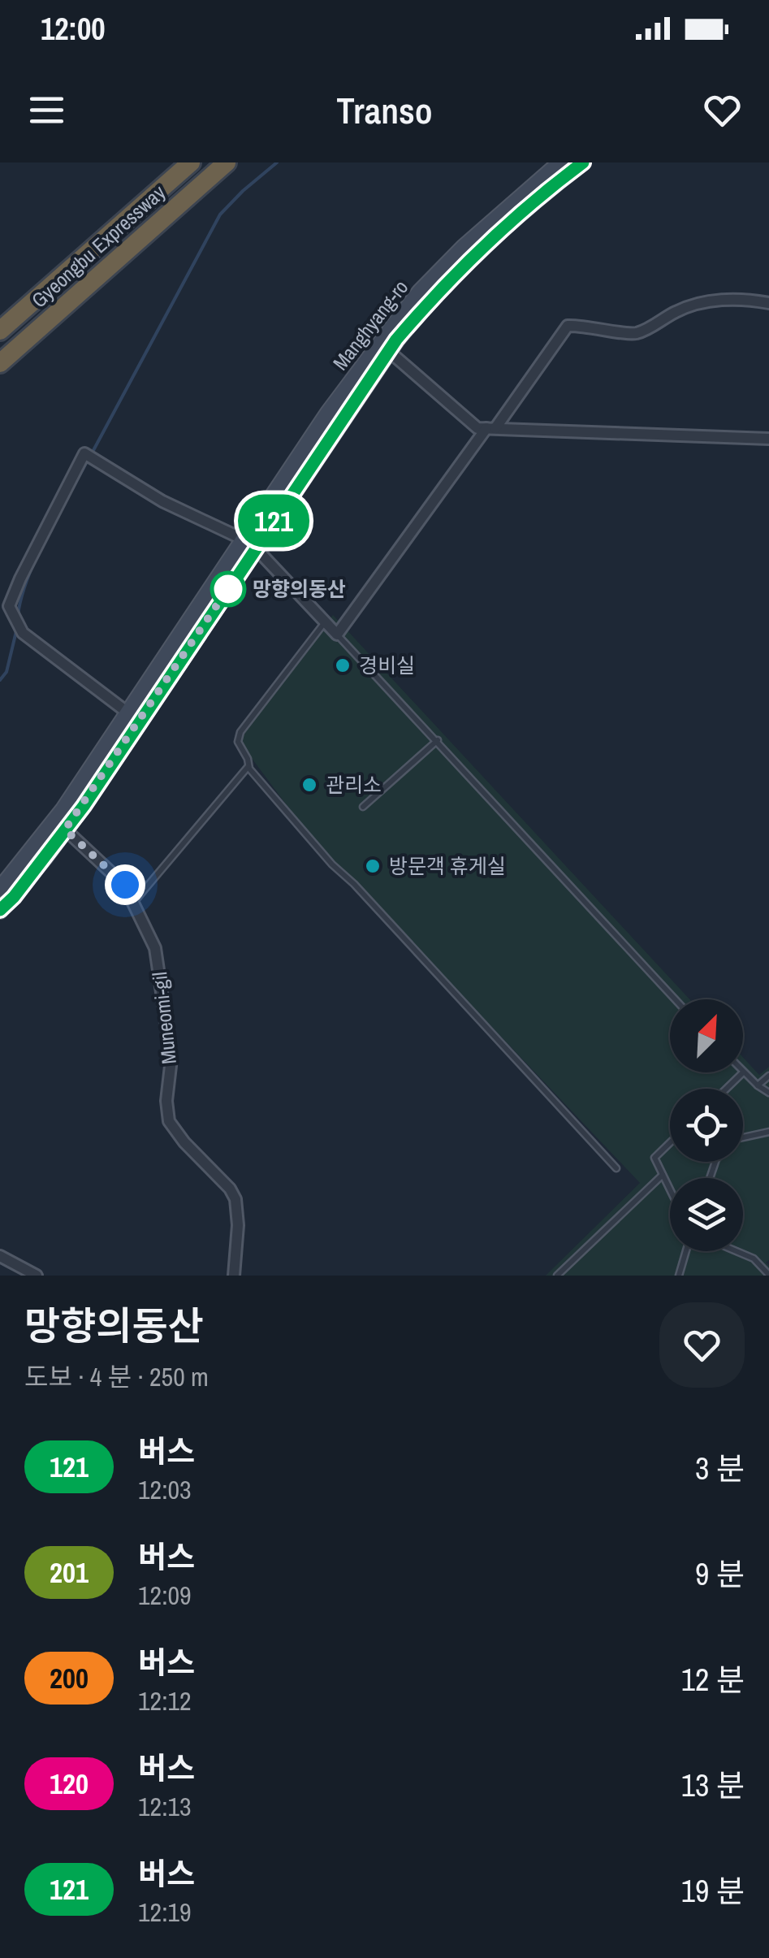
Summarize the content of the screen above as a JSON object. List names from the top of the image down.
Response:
{
  "streets": {
    "highway": ["Gyeongbu Expressway"],
    "main road": ["Manghyang-ro"],
    "street": ["Muneomi-gil"]
  },
  "crossings": [
    ["Manghyang-ro", "Muneomi-gil"]
  ],
  "places": [
    "망향의동산",
    "경비실",
    "관리소",
    "방문객 휴게실"
  ],
  "lines": ["bus line 121"],
  "north": "top right",
  "page": {
    "status": "12:00",
    "header": "Transo",
    "on_map": "121",
    "heading": ["망향의동산", "도보 · 4 분 · 250 m"],
    "list": [
      {
        "mark": "121",
        "name": "버스",
        "note": "12:03",
        "value": "3 분"
      },
      {
        "mark": "201",
        "name": "버스",
        "note": "12:09",
        "value": "9 분"
      },
      {
        "mark": "200",
        "name": "버스",
        "note": "12:12",
        "value": "12 분"
      },
      {
        "mark": "120",
        "name": "버스",
        "note": "12:13",
        "value": "13 분"
      },
      {
        "mark": "121",
        "name": "버스",
        "note": "12:19",
        "value": "19 분"
      }
    ]
  }
}
